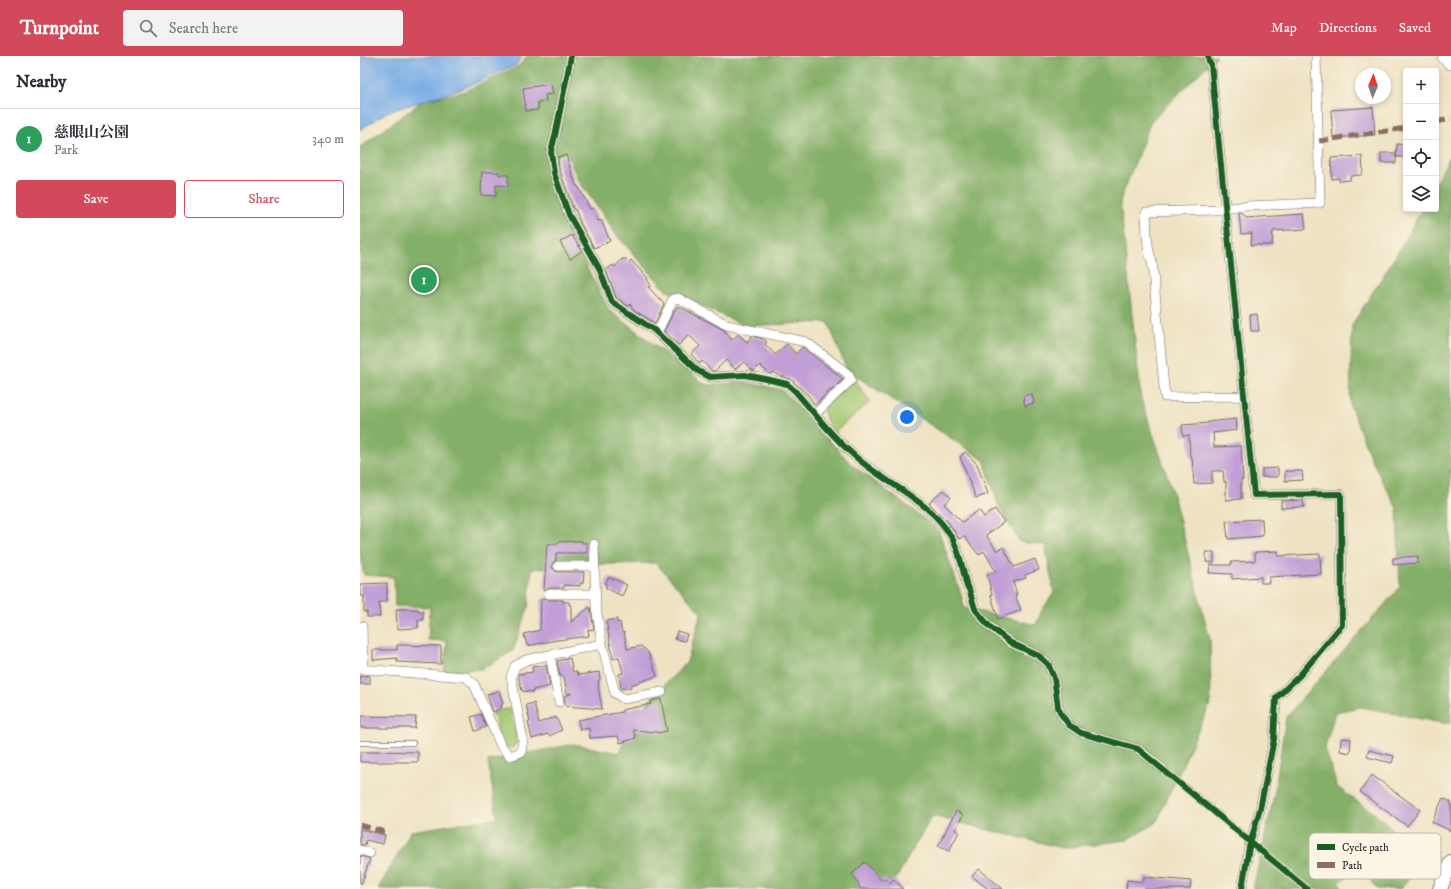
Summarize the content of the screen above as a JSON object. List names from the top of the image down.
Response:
{
  "legend": ["Cycle path", "Path"],
  "north": "top",
  "page": {
    "header": "Turnpoint",
    "search": "Search here",
    "nav": ["Map", "Directions", "Saved"],
    "heading": "Nearby",
    "map_buttons": ["+", "−"],
    "list": [
      {
        "mark": "1",
        "name": "慈眼山公園",
        "note": "Park",
        "value": "340 m"
      }
    ],
    "buttons": ["Save", "Share"],
    "pins": "1"
  }
}
